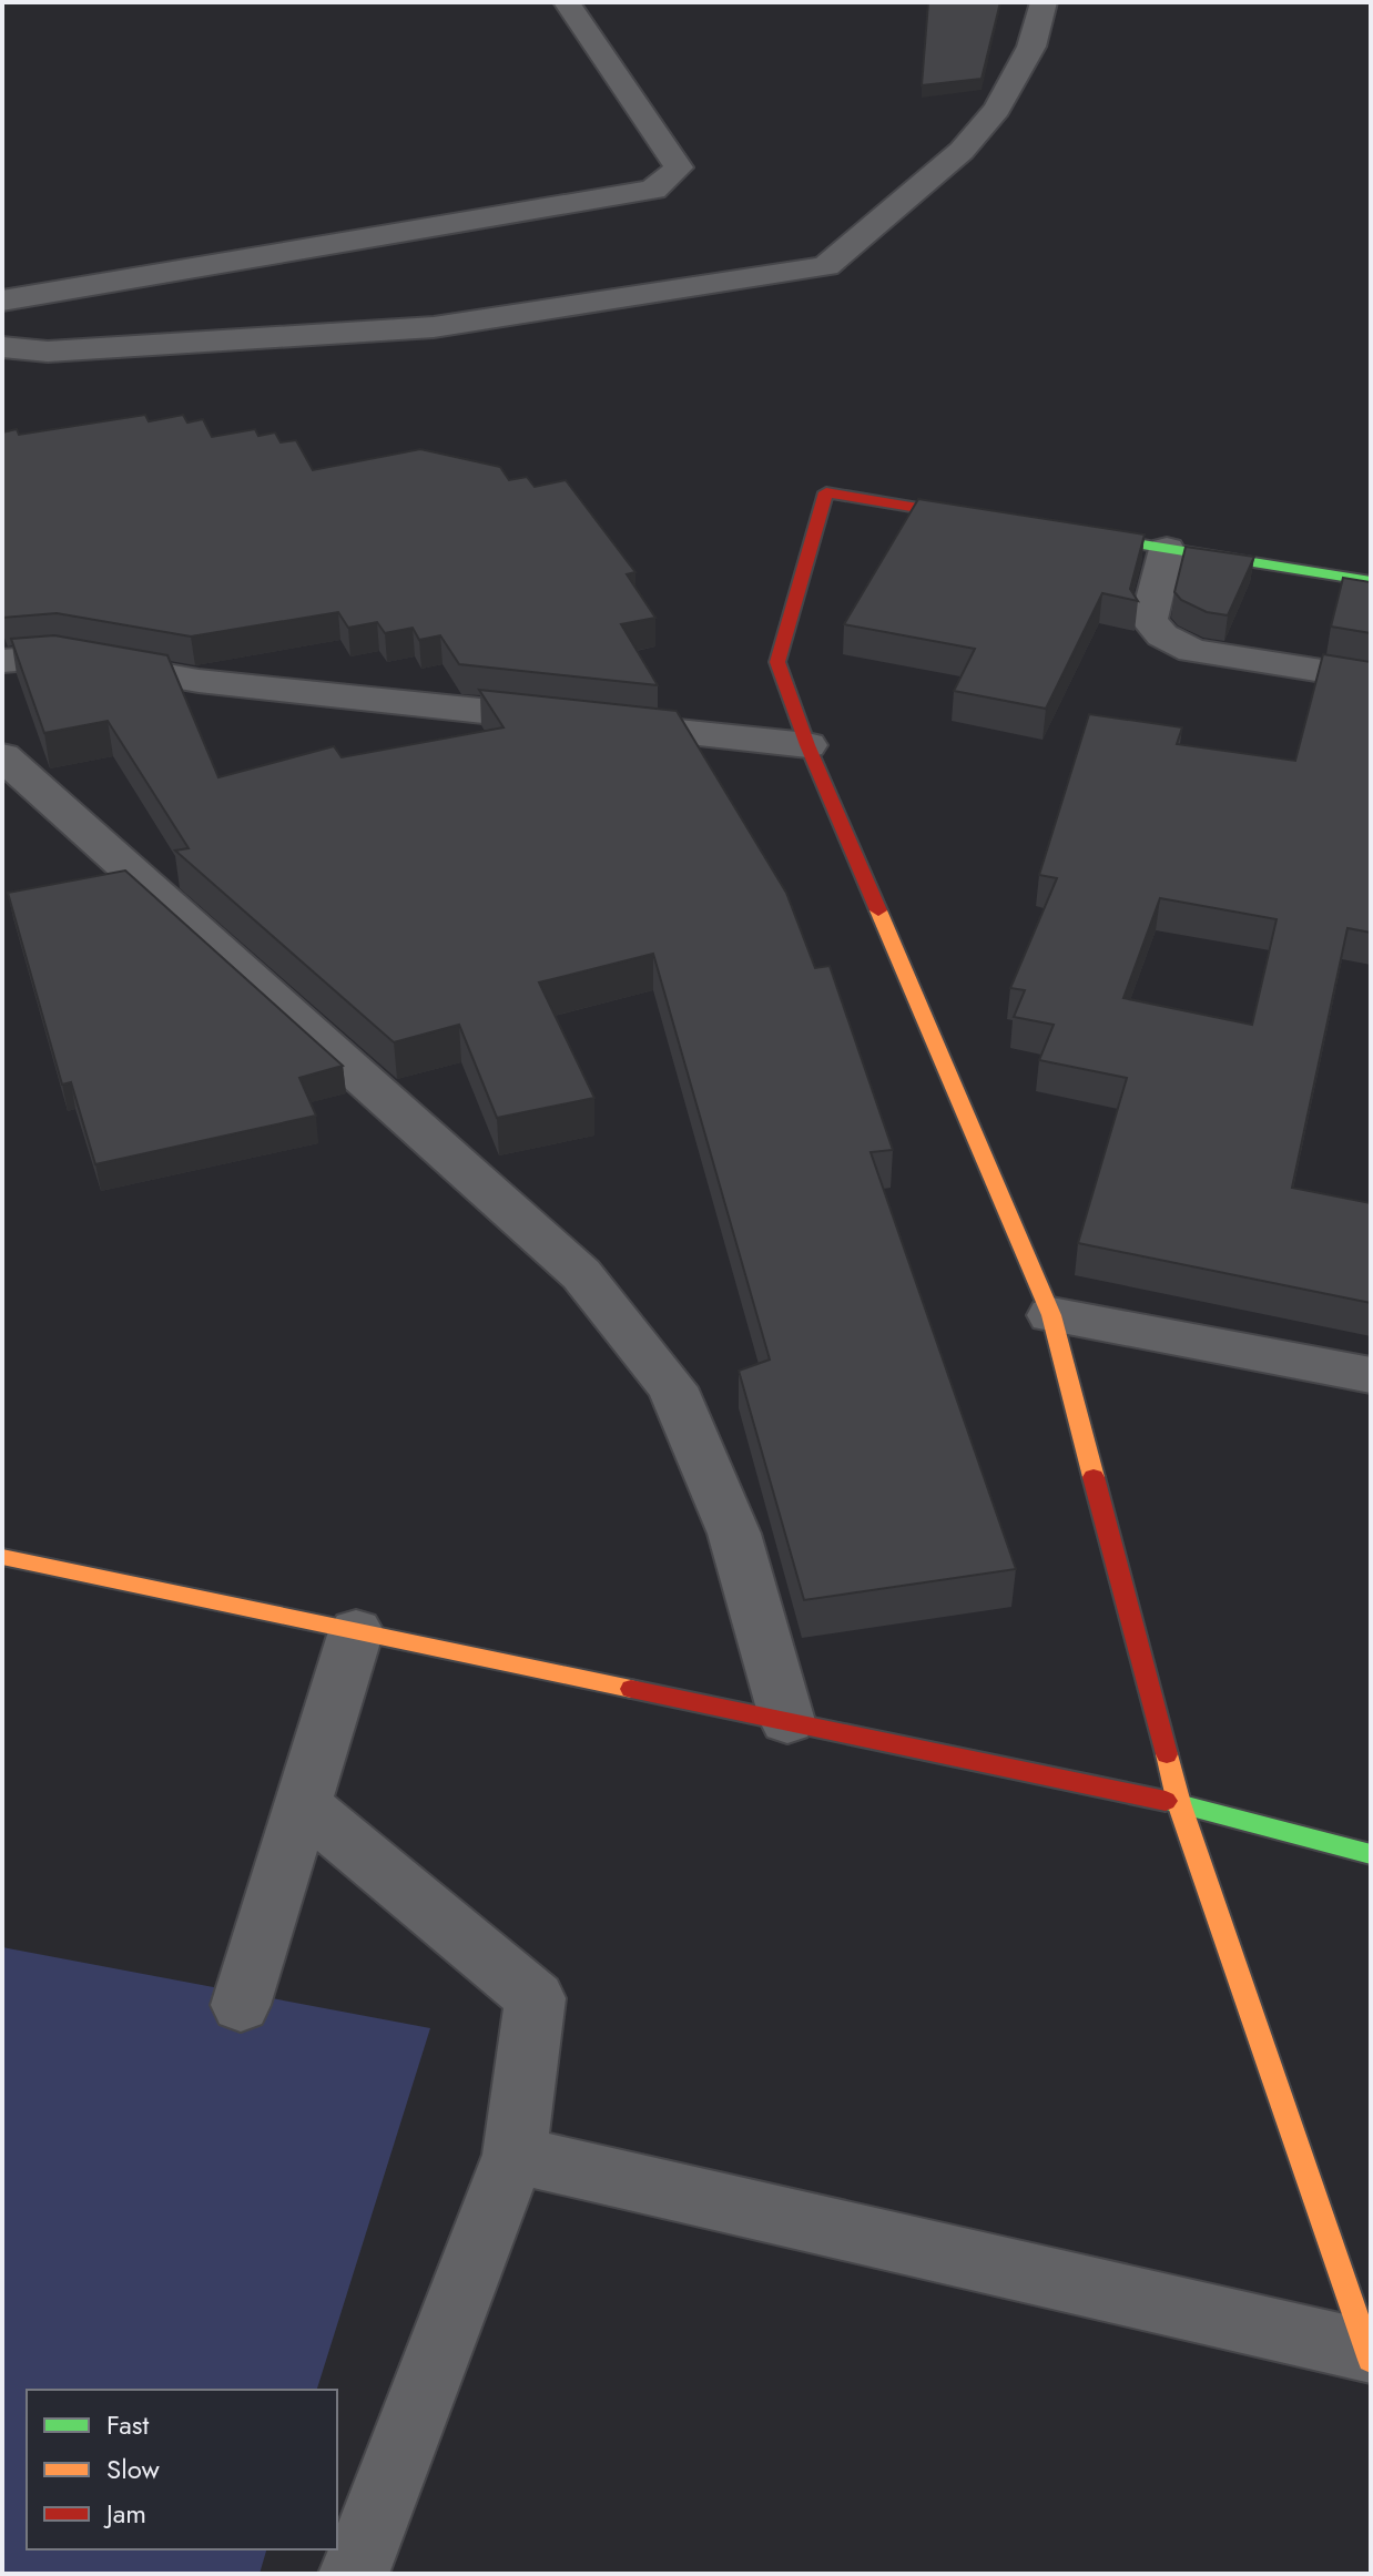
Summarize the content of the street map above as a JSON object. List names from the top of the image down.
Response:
{
  "legend": ["Fast", "Slow", "Jam"]
}
